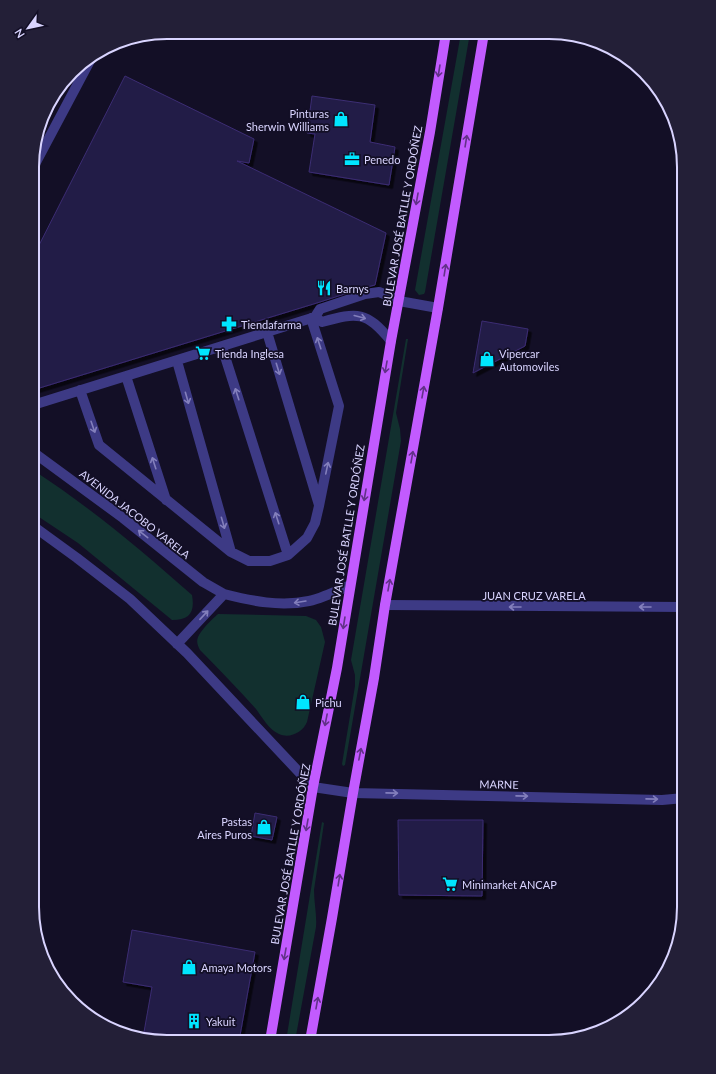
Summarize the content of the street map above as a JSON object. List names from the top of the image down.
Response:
{
  "streets": {
    "main road": ["BULEVAR JOSÉ BATLLE Y ORDÓÑEZ"],
    "street": ["AVENIDA JACOBO VARELA", "JUAN CRUZ VARELA", "MARNE"]
  },
  "crossings": [
    ["BULEVAR JOSÉ BATLLE Y ORDÓÑEZ", "AVENIDA JACOBO VARELA"],
    ["BULEVAR JOSÉ BATLLE Y ORDÓÑEZ", "MARNE"]
  ],
  "one_way": ["JUAN CRUZ VARELA", "MARNE"],
  "places": {
    "shop": [
      "Pinturas Sherwin Williams",
      "Vipercar Automoviles",
      "Pichu",
      "Pastas Aires Puros",
      "Amaya Motors"
    ],
    "office": ["Penedo"],
    "restaurant": ["Barnys"],
    "pharmacy": ["Tiendafarma"],
    "supermarket": ["Tienda Inglesa", "Minimarket ANCAP"],
    "building": ["Yakuit"]
  },
  "north": "bottom left"
}
